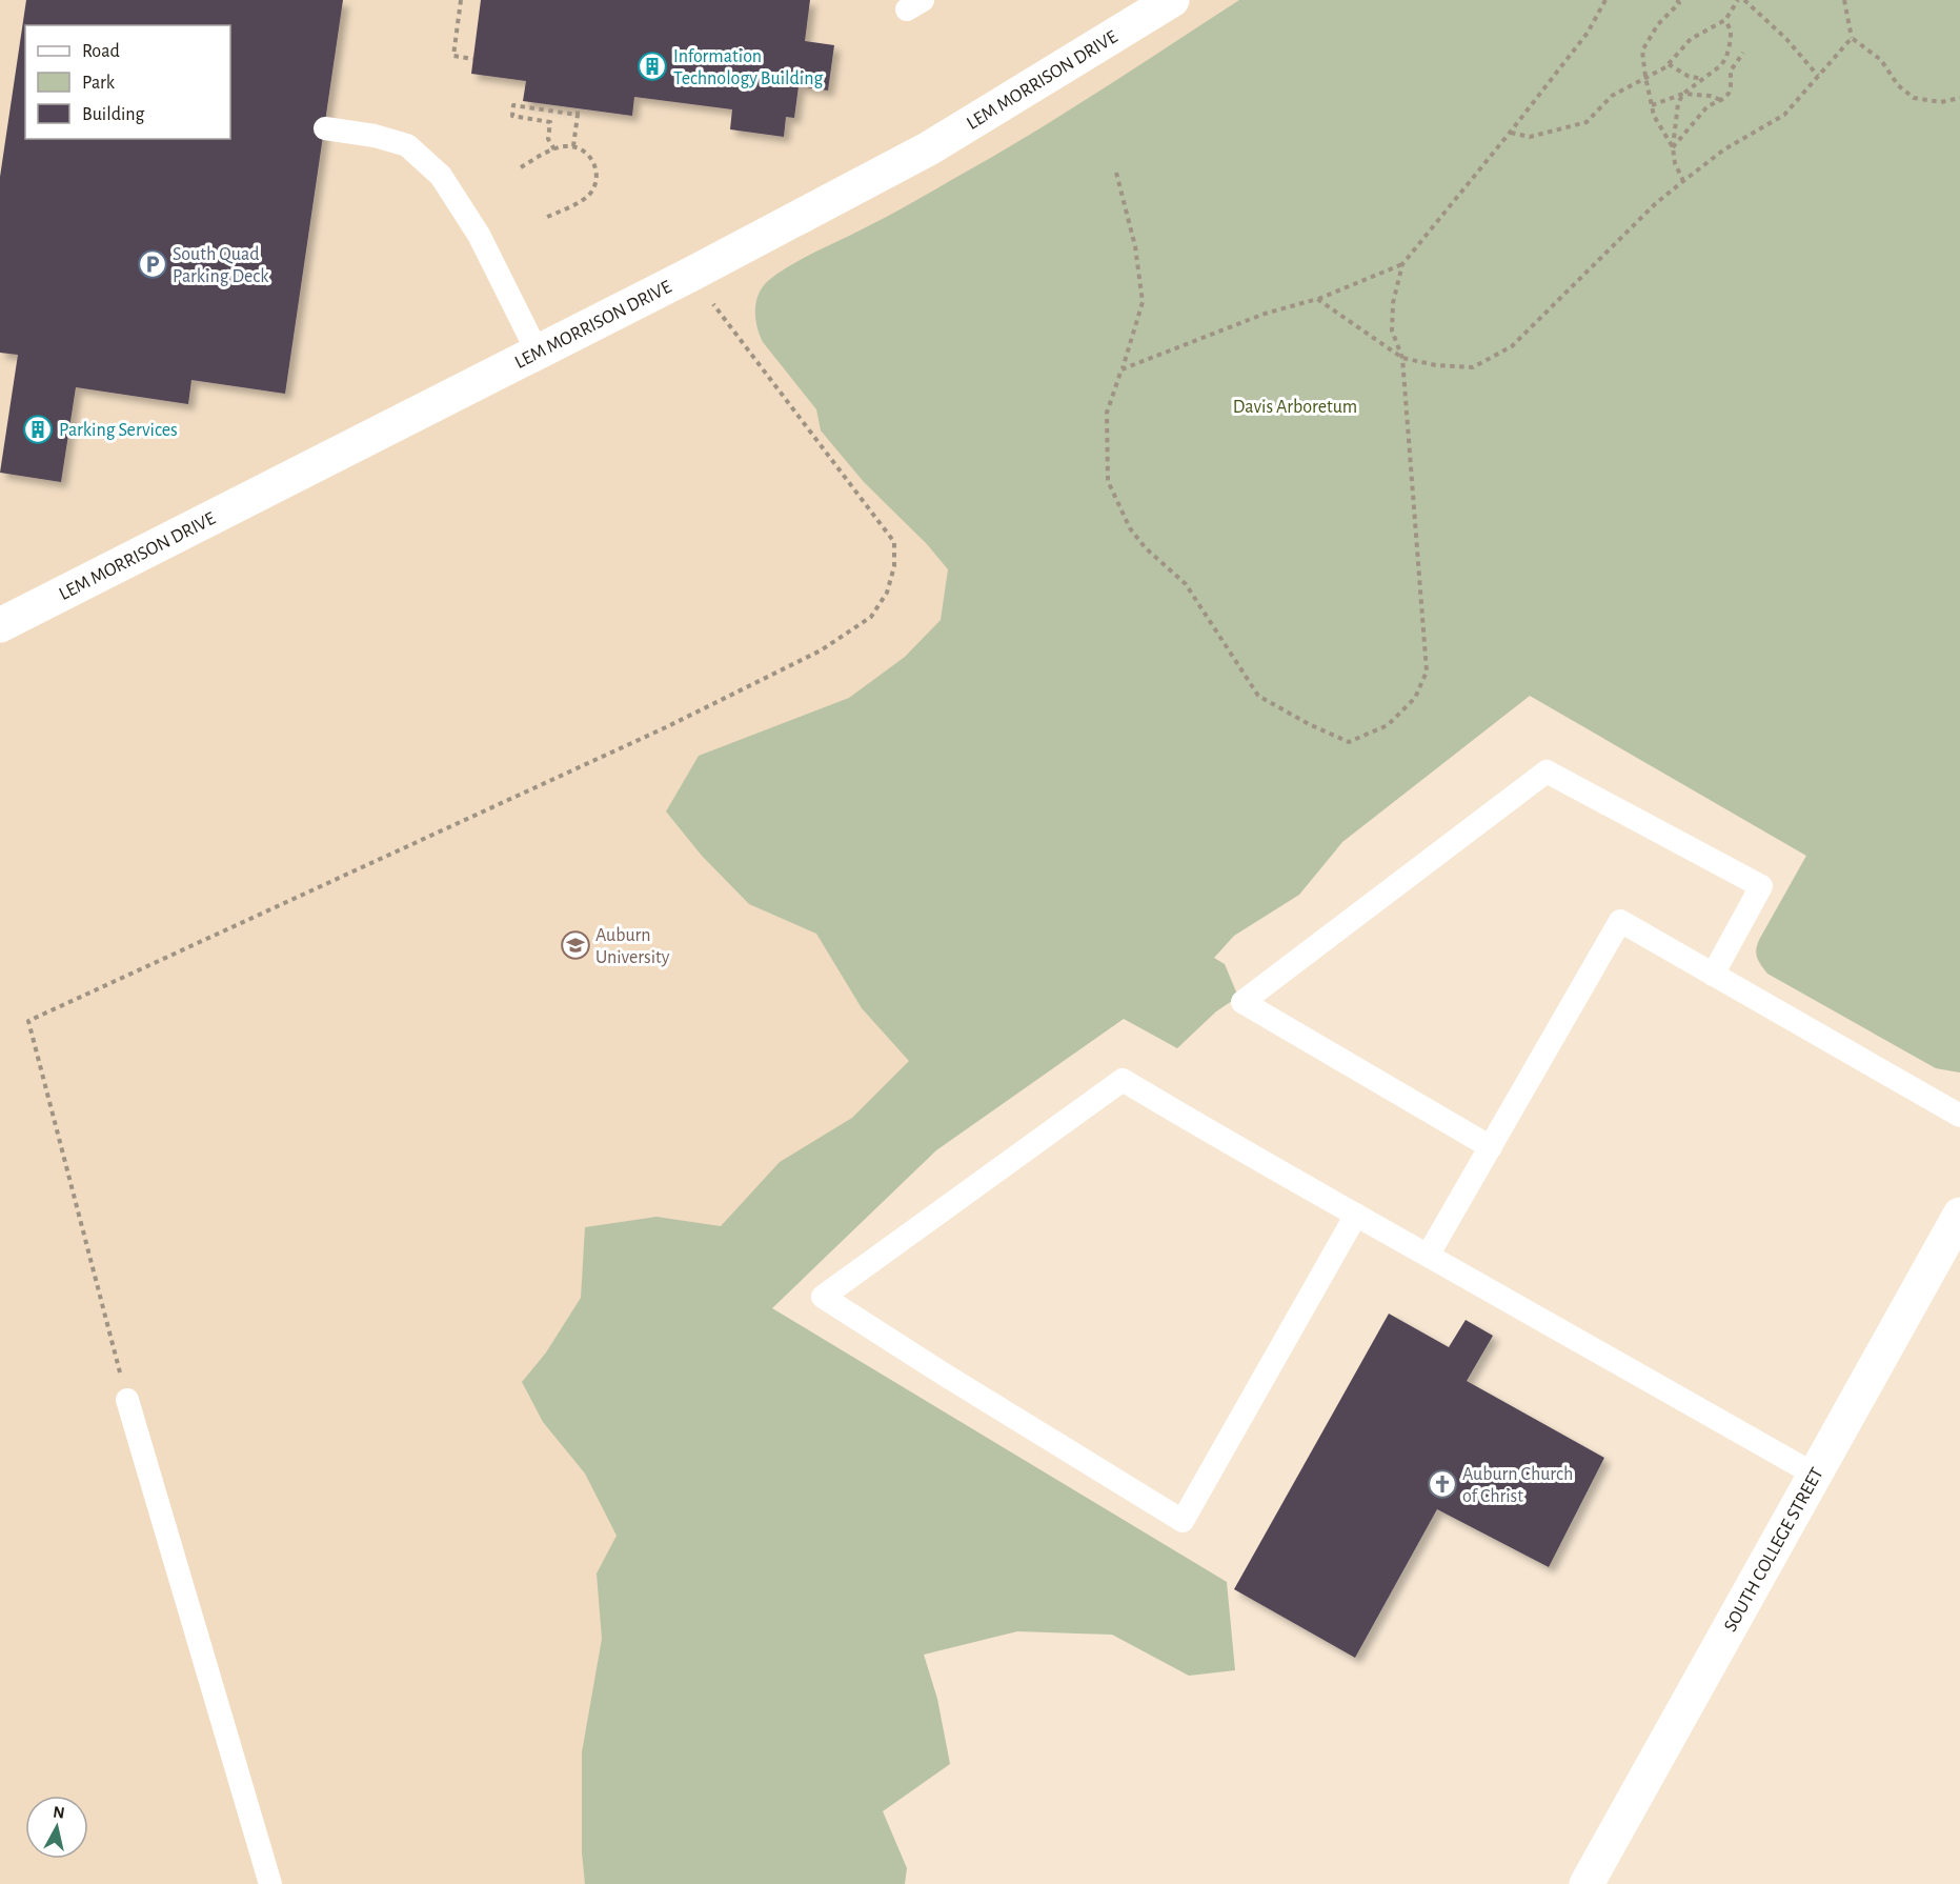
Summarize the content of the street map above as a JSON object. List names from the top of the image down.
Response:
{
  "streets": {
    "street": ["LEM MORRISON DRIVE", "SOUTH COLLEGE STREET"]
  },
  "parks": ["Davis Arboretum"],
  "places": {
    "building": ["Information Technology Building", "Parking Services"],
    "parking": ["South Quad Parking Deck"],
    "school or university": ["Auburn University"],
    "church": ["Auburn Church of Christ"]
  },
  "legend": ["Road", "Park", "Building"],
  "north": "top"
}
